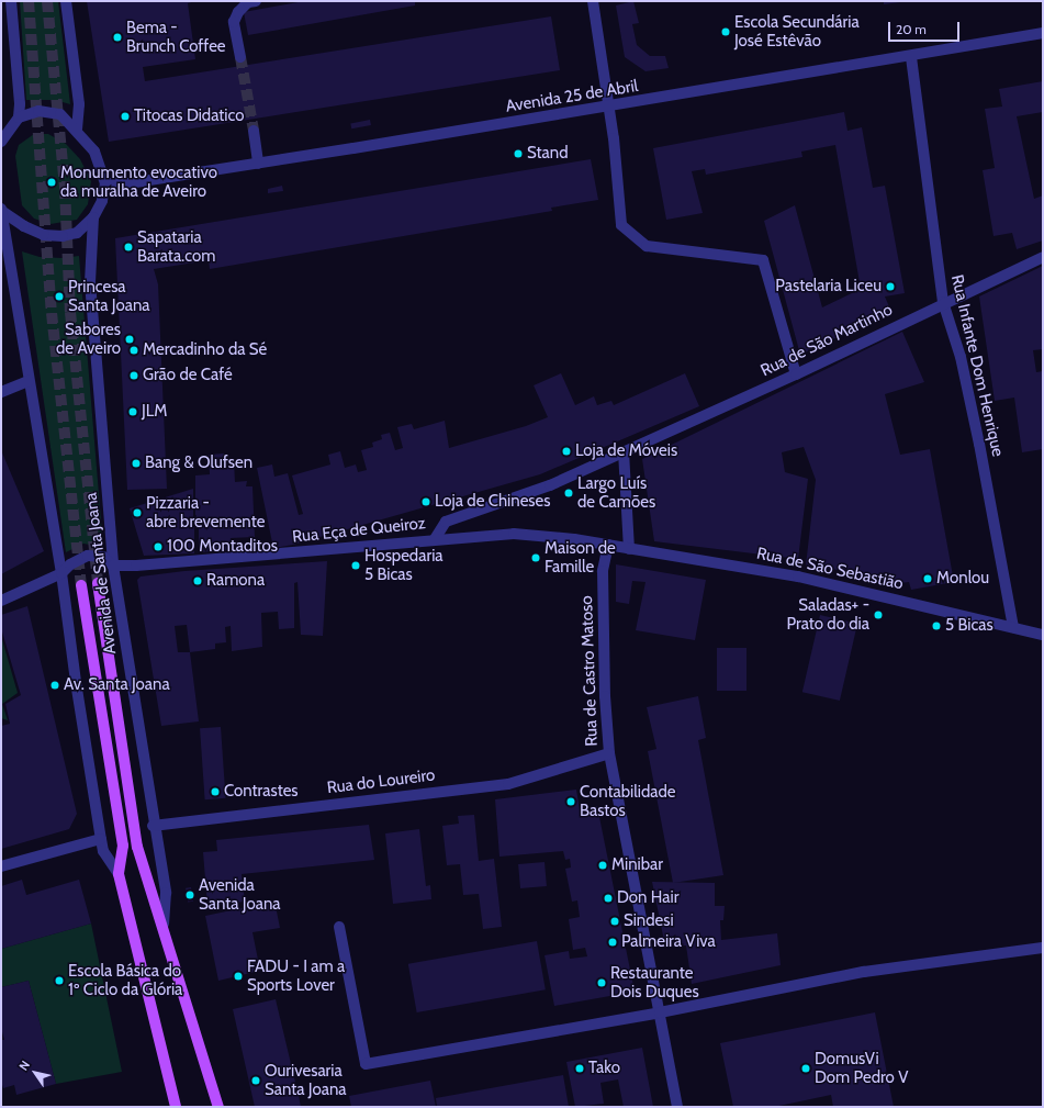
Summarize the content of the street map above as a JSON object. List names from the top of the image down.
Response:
{
  "streets": {
    "main road": ["Avenida de Santa Joana"],
    "street": [
      "Avenida 25 de Abril",
      "Rua de São Martinho",
      "Rua Infante Dom Henrique",
      "Rua Eça de Queiroz",
      "Rua de São Sebastião",
      "Rua de Castro Matoso",
      "Rua do Loureiro"
    ]
  },
  "crossings": [
    ["Avenida 25 de Abril", "Rua Infante Dom Henrique"],
    ["Rua de São Martinho", "Rua Infante Dom Henrique"],
    ["Rua Infante Dom Henrique", "Rua de São Sebastião"],
    ["Rua Eça de Queiroz", "Rua de São Sebastião"],
    ["Rua Eça de Queiroz", "Avenida de Santa Joana"],
    ["Rua Eça de Queiroz", "Rua de Castro Matoso"],
    ["Rua de São Sebastião", "Rua de Castro Matoso"],
    ["Avenida de Santa Joana", "Rua do Loureiro"],
    ["Rua de Castro Matoso", "Rua do Loureiro"]
  ],
  "places": [
    "Escola Secundária José Estêvão",
    "Bema - Brunch Coffee",
    "Titocas Didatico",
    "Stand",
    "Monumento evocativo da muralha de Aveiro",
    "Sapataria Barata.com",
    "Pastelaria Liceu",
    "Princesa Santa Joana",
    "Sabores de Aveiro",
    "Mercadinho da Sé",
    "Grão de Café",
    "JLM",
    "Loja de Móveis",
    "Bang & Olufsen",
    "Largo Luís de Camões",
    "Loja de Chineses",
    "Pizzaria - abre brevemente",
    "100 Montaditos",
    "Maison de Famille",
    "Hospedaria 5 Bicas",
    "Monlou",
    "Ramona",
    "Saladas+ - Prato do dia",
    "5 Bicas",
    "Av. Santa Joana",
    "Contrastes",
    "Contabilidade Bastos",
    "Minibar",
    "Avenida Santa Joana",
    "Don Hair",
    "Sindesi",
    "Palmeira Viva",
    "FADU - I am a Sports Lover",
    "Escola Básica do 1º Ciclo da Glória",
    "Restaurante Dois Duques",
    "Tako",
    "DomusVi Dom Pedro V",
    "Ourivesaria Santa Joana"
  ],
  "scale_bar": "20 m",
  "north": "top left"
}
